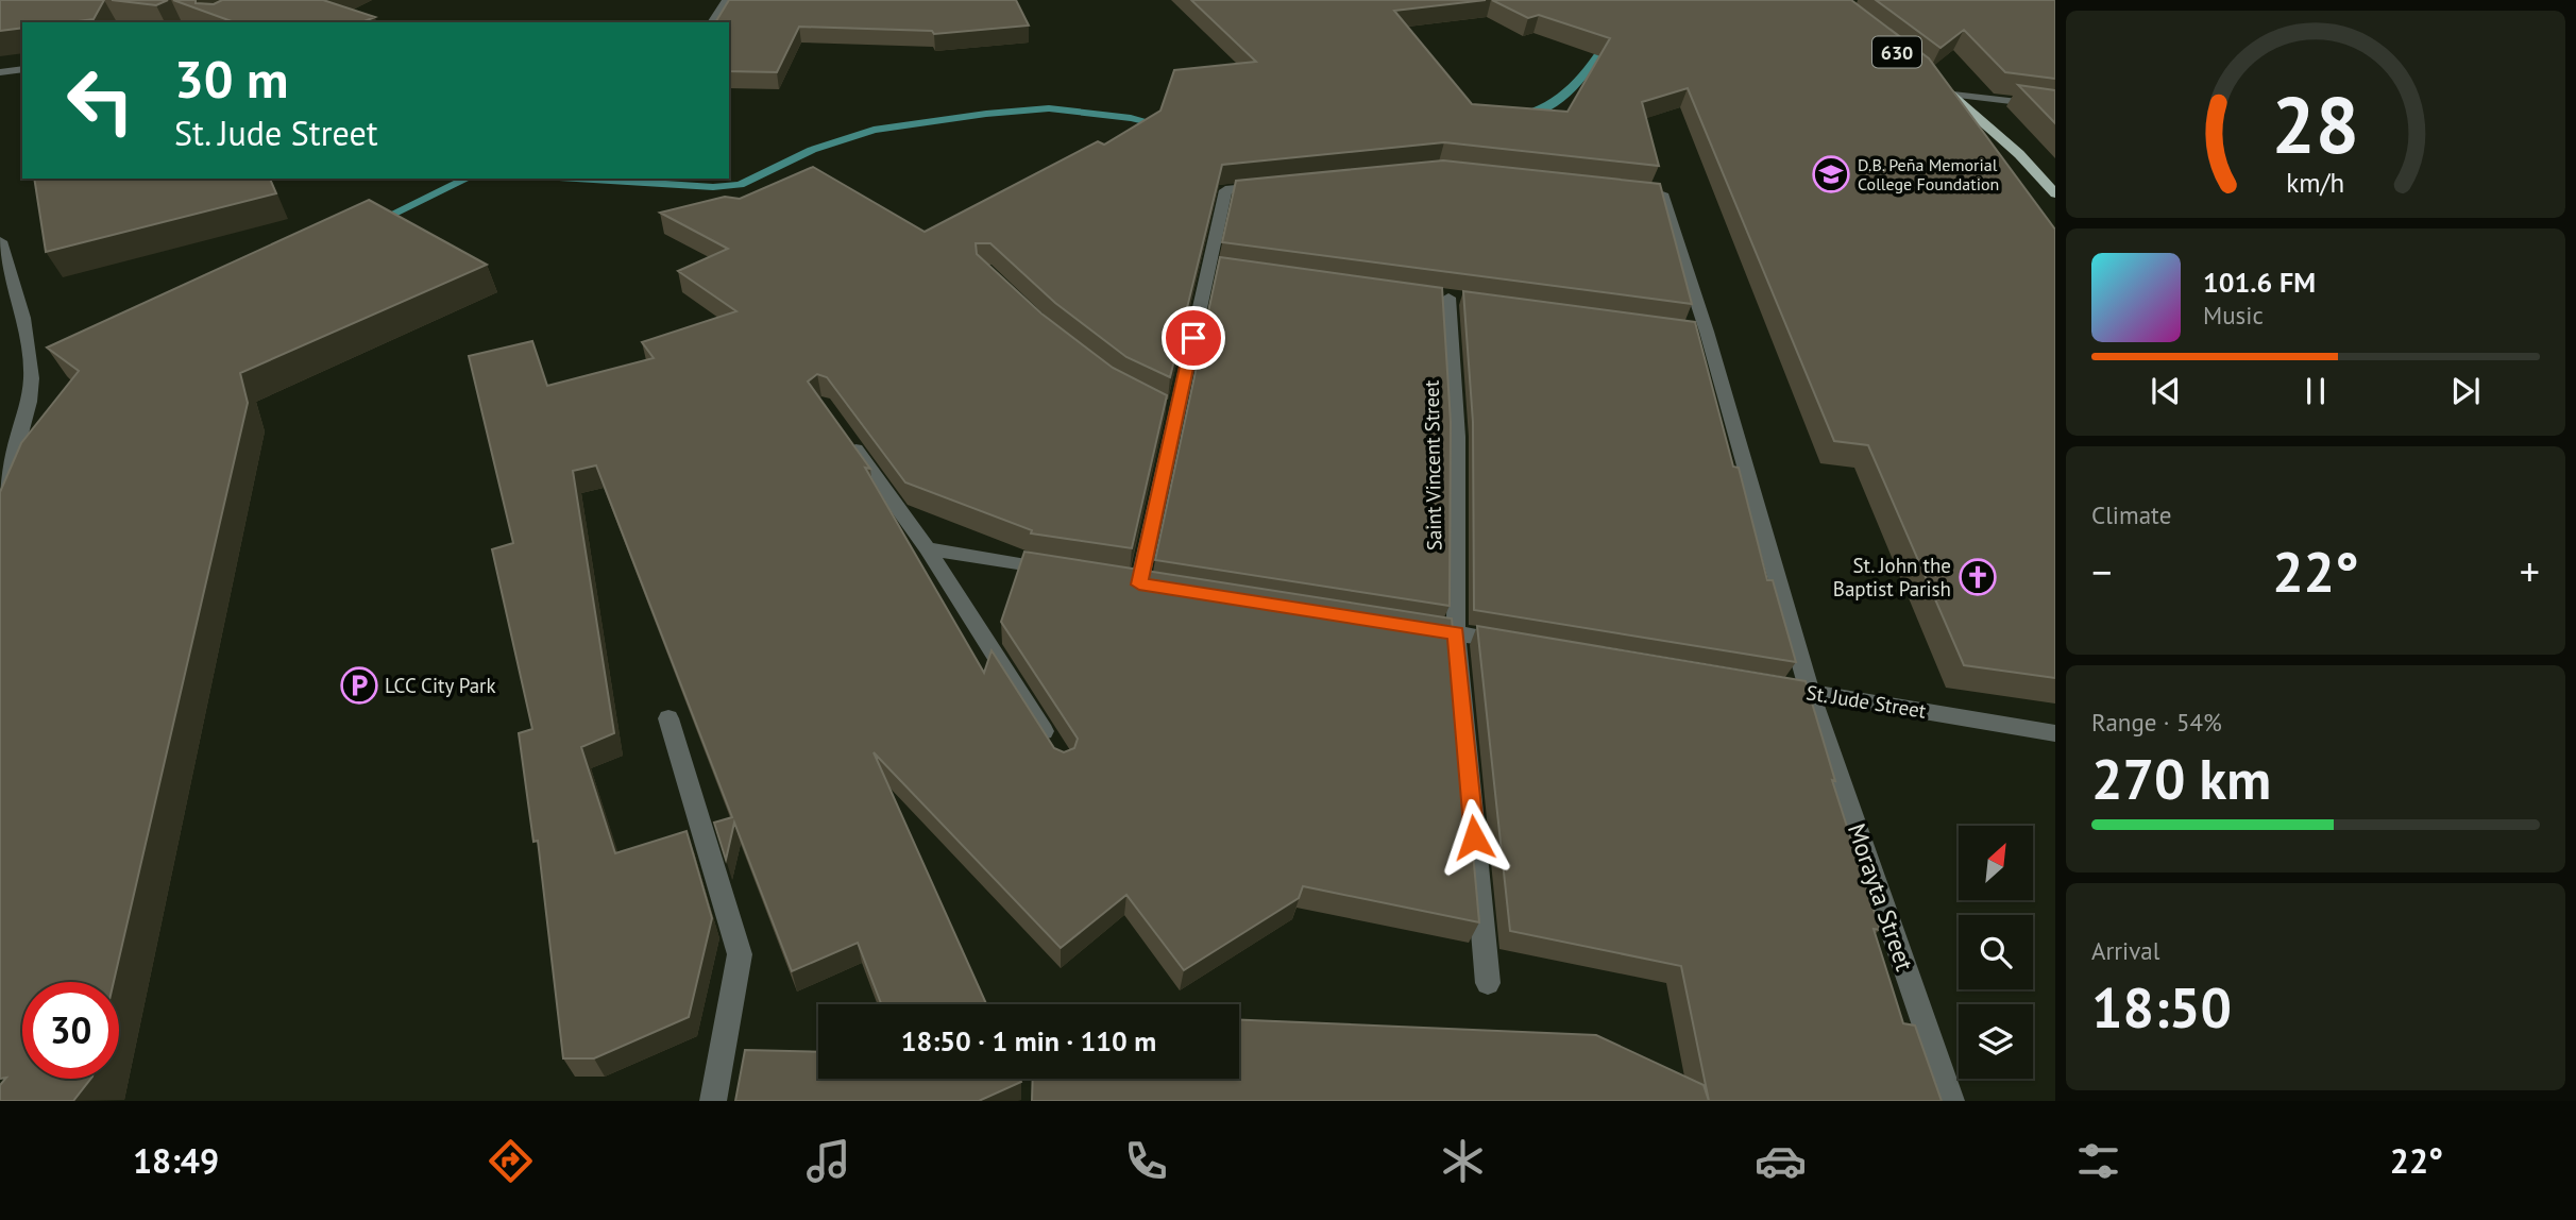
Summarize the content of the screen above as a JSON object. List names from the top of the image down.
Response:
{
  "streets": {
    "main road": ["630"],
    "street": ["Saint Vincent Street", "St. Jude Street", "Morayta Street"]
  },
  "crossings": [
    ["St. Jude Street", "Morayta Street"]
  ],
  "places": {
    "school or university": ["D.B. Peña Memorial College Foundation"],
    "church": ["St. John the Baptist Parish"],
    "parking": ["LCC City Park"]
  },
  "north": "top right",
  "page": {
    "turn": ["30 m", "St. Jude Street"],
    "song": ["101.6 FM", "Music"],
    "tile": [
      "Climate",
      ["Range · 54%", "270 km"],
      ["Arrival", "18:50"]
    ],
    "heat": ["−", "22°", "+"],
    "limit": "30",
    "trip": "18:50 · 1 min · 110 m",
    "tabs": ["18:49", "22°"],
    "gauge": ["28", "km/h"]
  }
}
